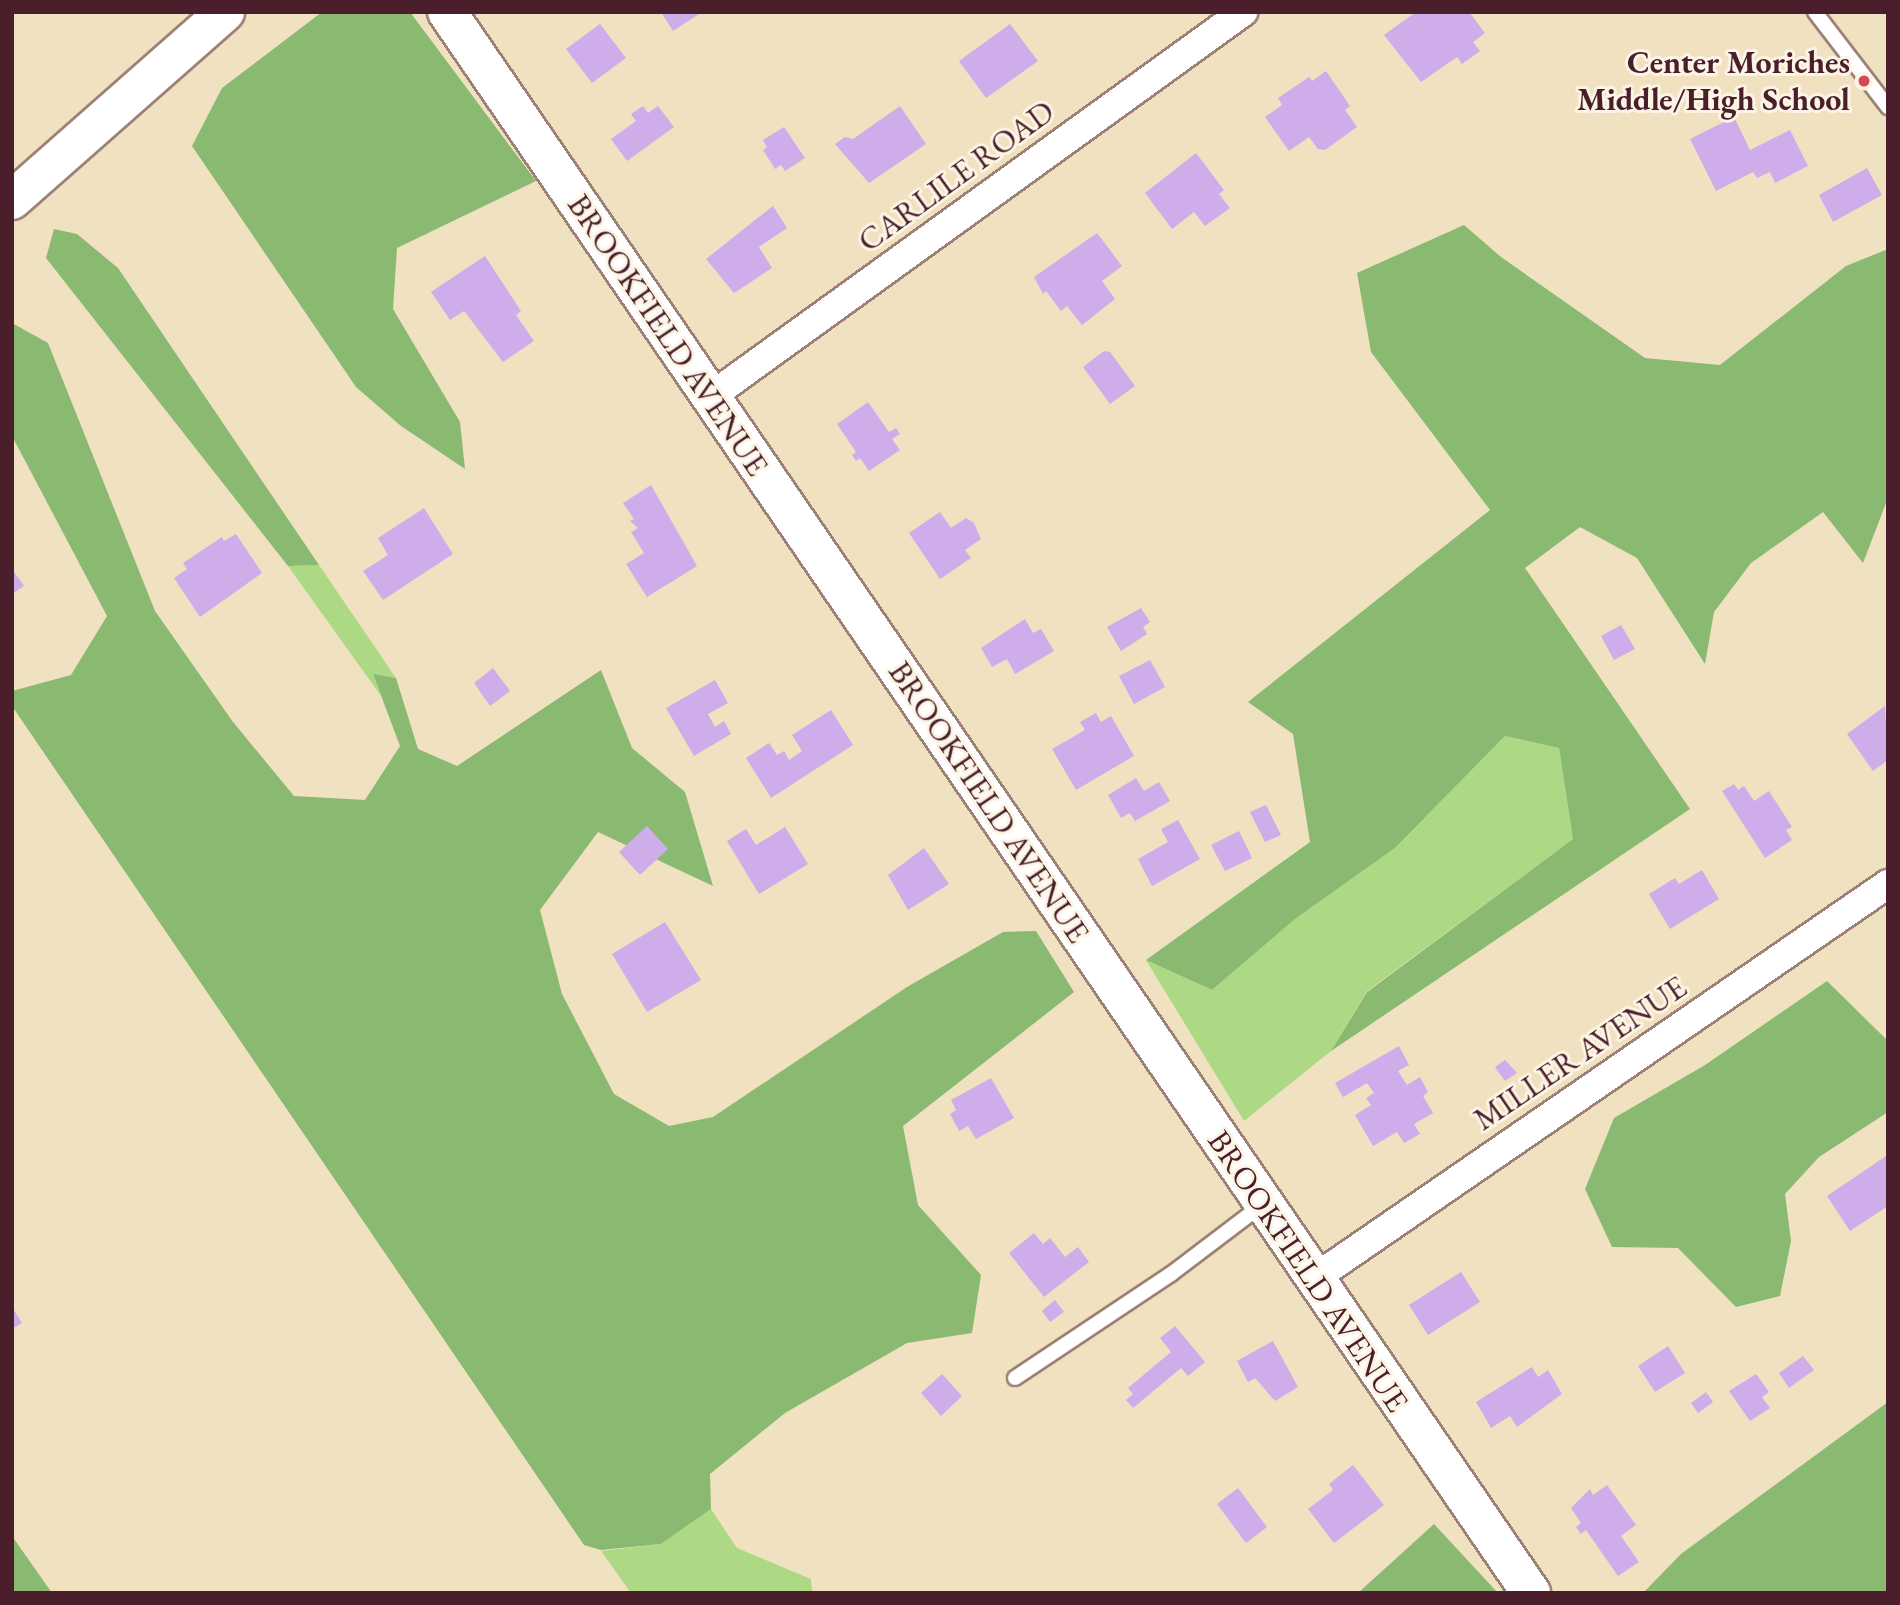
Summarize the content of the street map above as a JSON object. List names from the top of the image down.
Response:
{
  "streets": {
    "main road": ["BROOKFIELD AVENUE"],
    "street": ["CARLILE ROAD", "MILLER AVENUE"]
  },
  "crossings": [
    ["CARLILE ROAD", "BROOKFIELD AVENUE"],
    ["BROOKFIELD AVENUE", "MILLER AVENUE"]
  ],
  "places": ["Center Moriches Middle/High School"]
}
